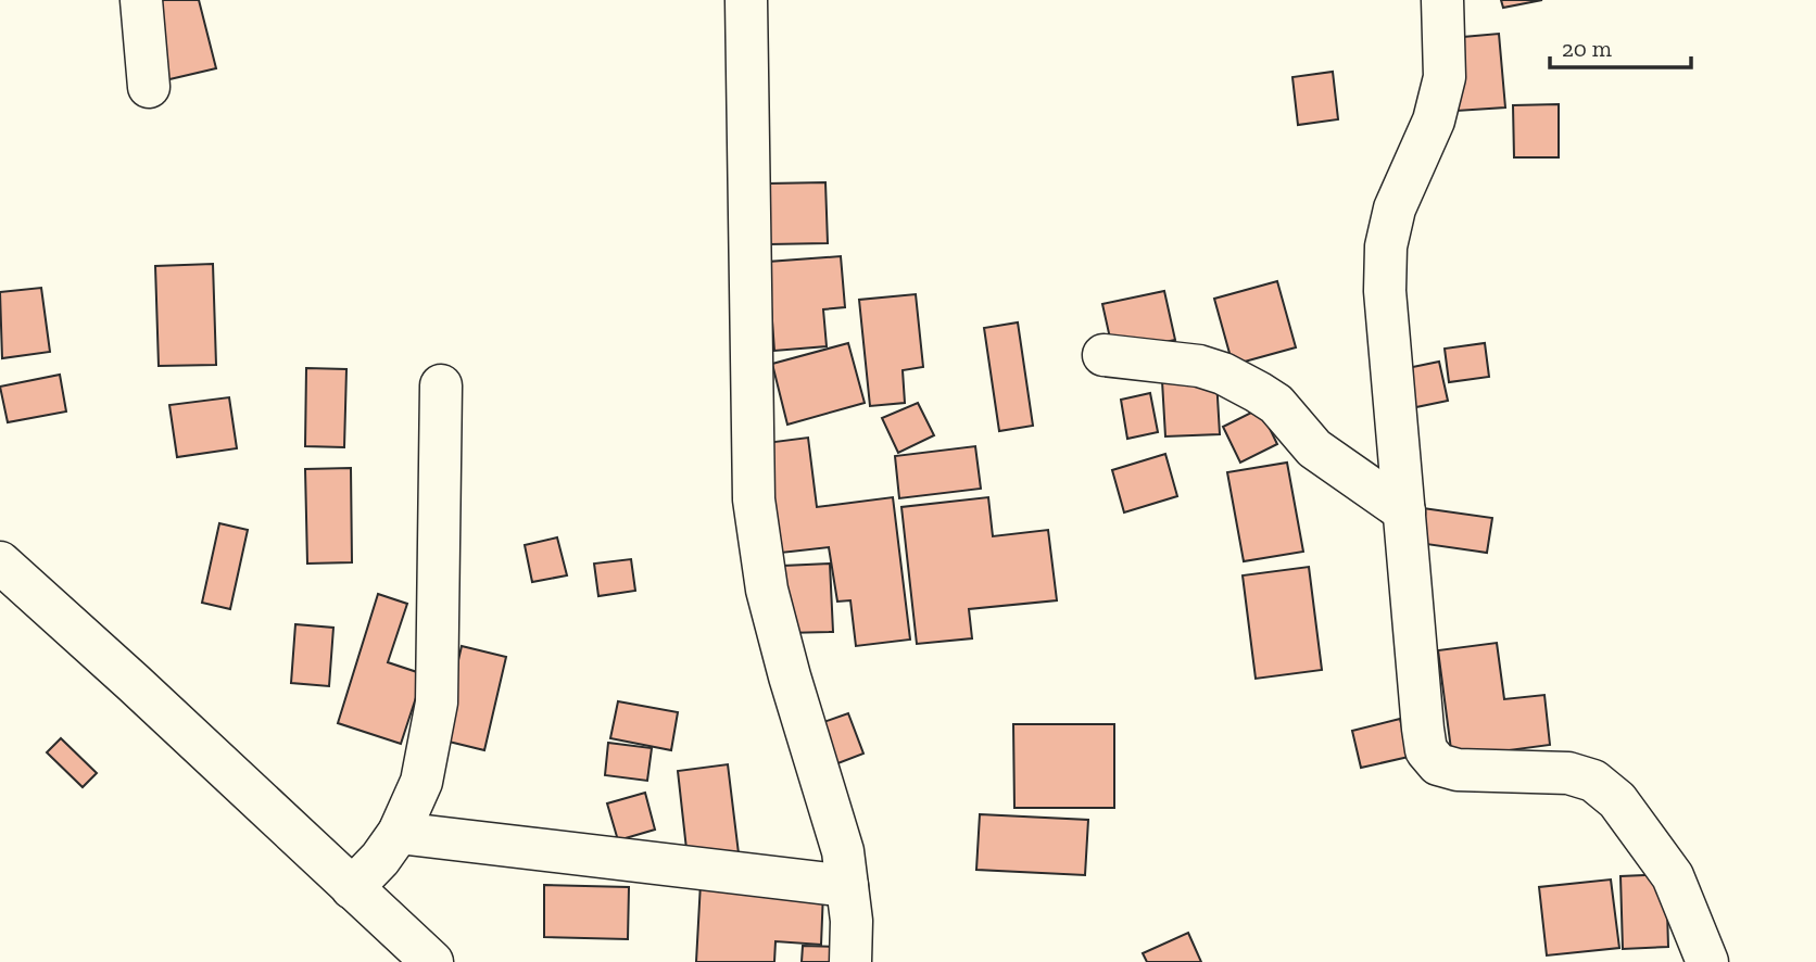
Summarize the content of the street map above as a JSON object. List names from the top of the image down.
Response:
{
  "scale_bar": "20 m"
}
